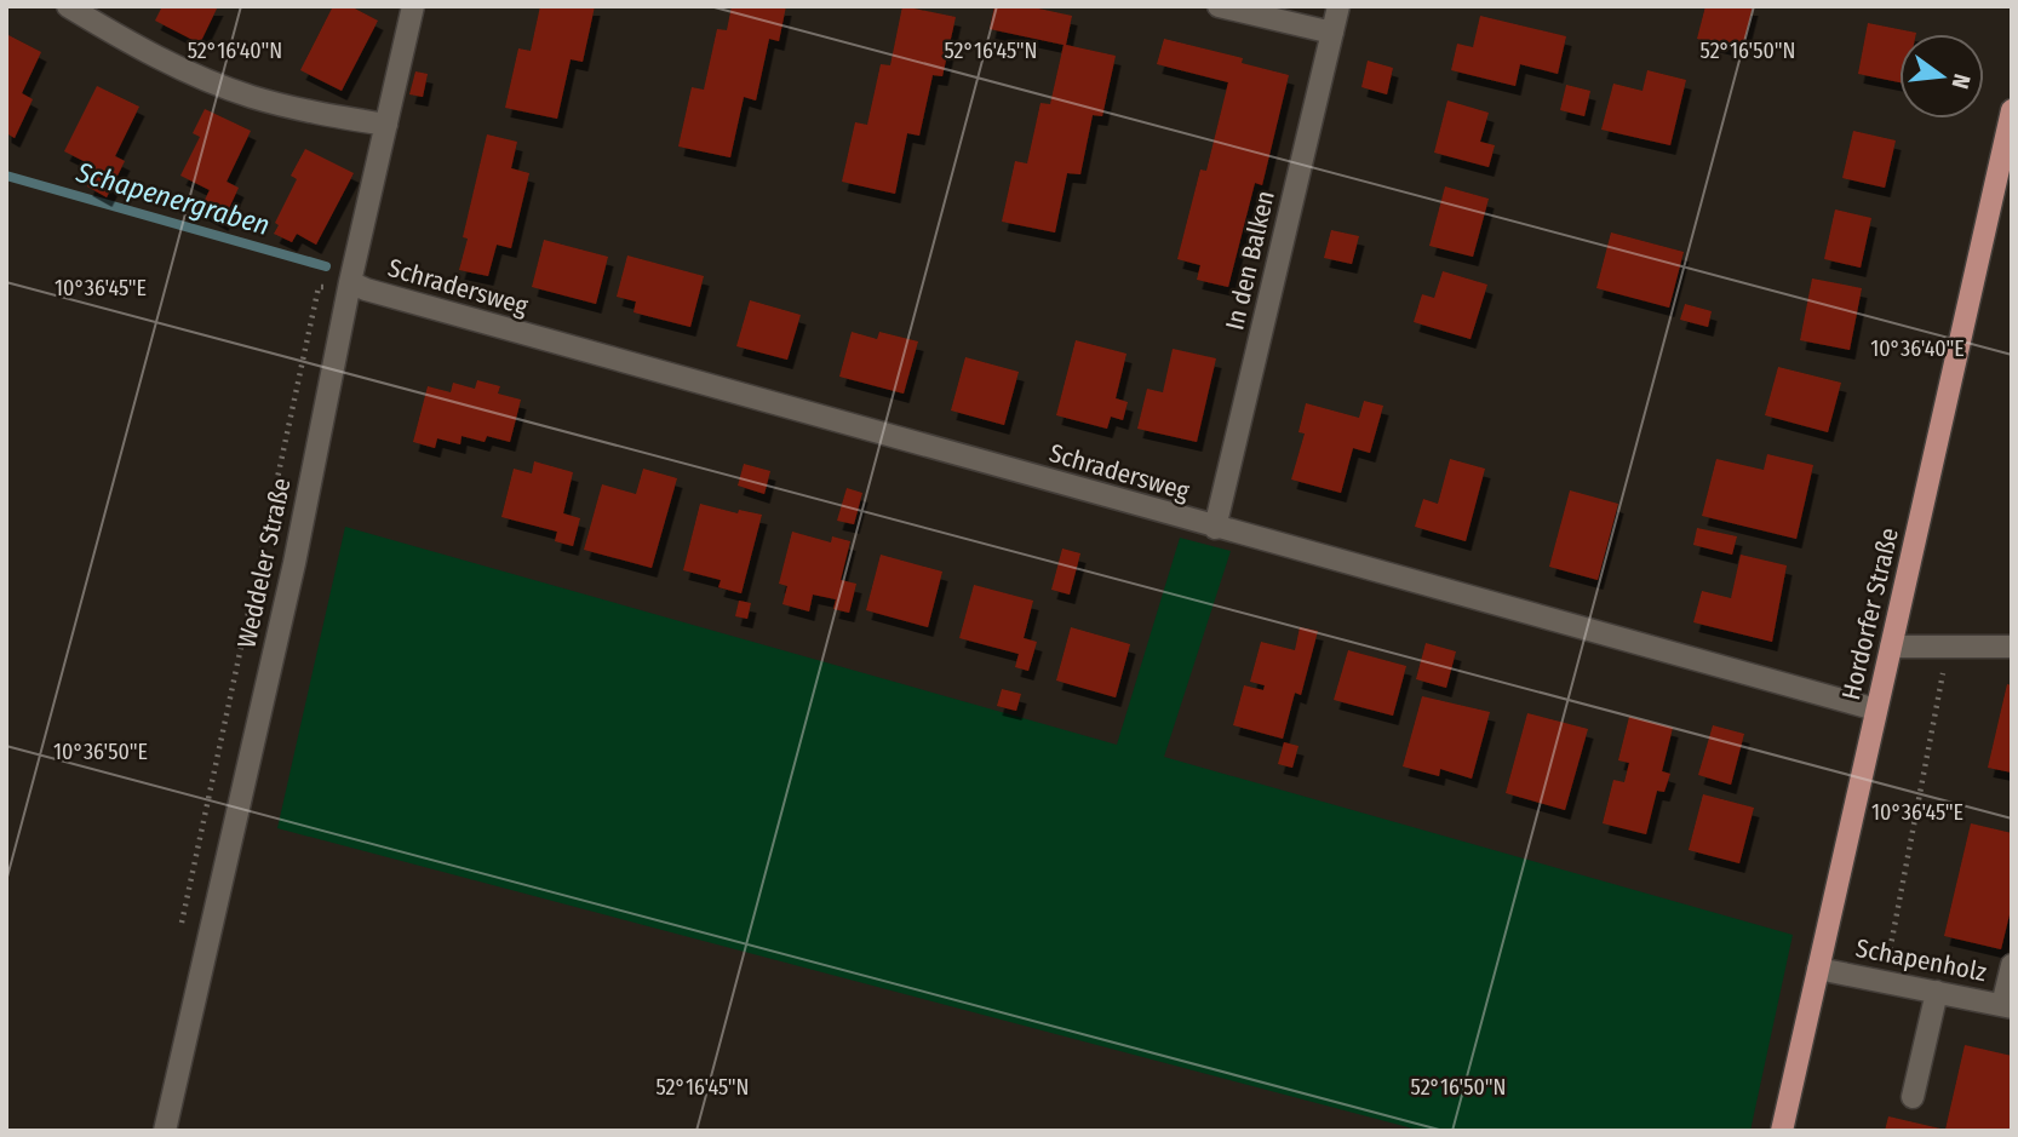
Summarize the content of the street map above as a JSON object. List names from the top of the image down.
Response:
{
  "streets": {
    "main road": ["Hordorfer Straße"],
    "street": [
      "In den Balken",
      "Schradersweg",
      "Weddeler Straße",
      "Schapenholz"
    ]
  },
  "crossings": [
    ["In den Balken", "Schradersweg"],
    ["Schradersweg", "Weddeler Straße"],
    ["Schradersweg", "Hordorfer Straße"],
    ["Hordorfer Straße", "Schapenholz"]
  ],
  "water": ["Schapenergraben"],
  "north": "right",
  "coordinates": [
    "52°16'40\"N",
    "52°16'45\"N",
    "52°16'50\"N",
    "10°36'45\"E",
    "10°36'40\"E",
    "10°36'50\"E"
  ]
}
